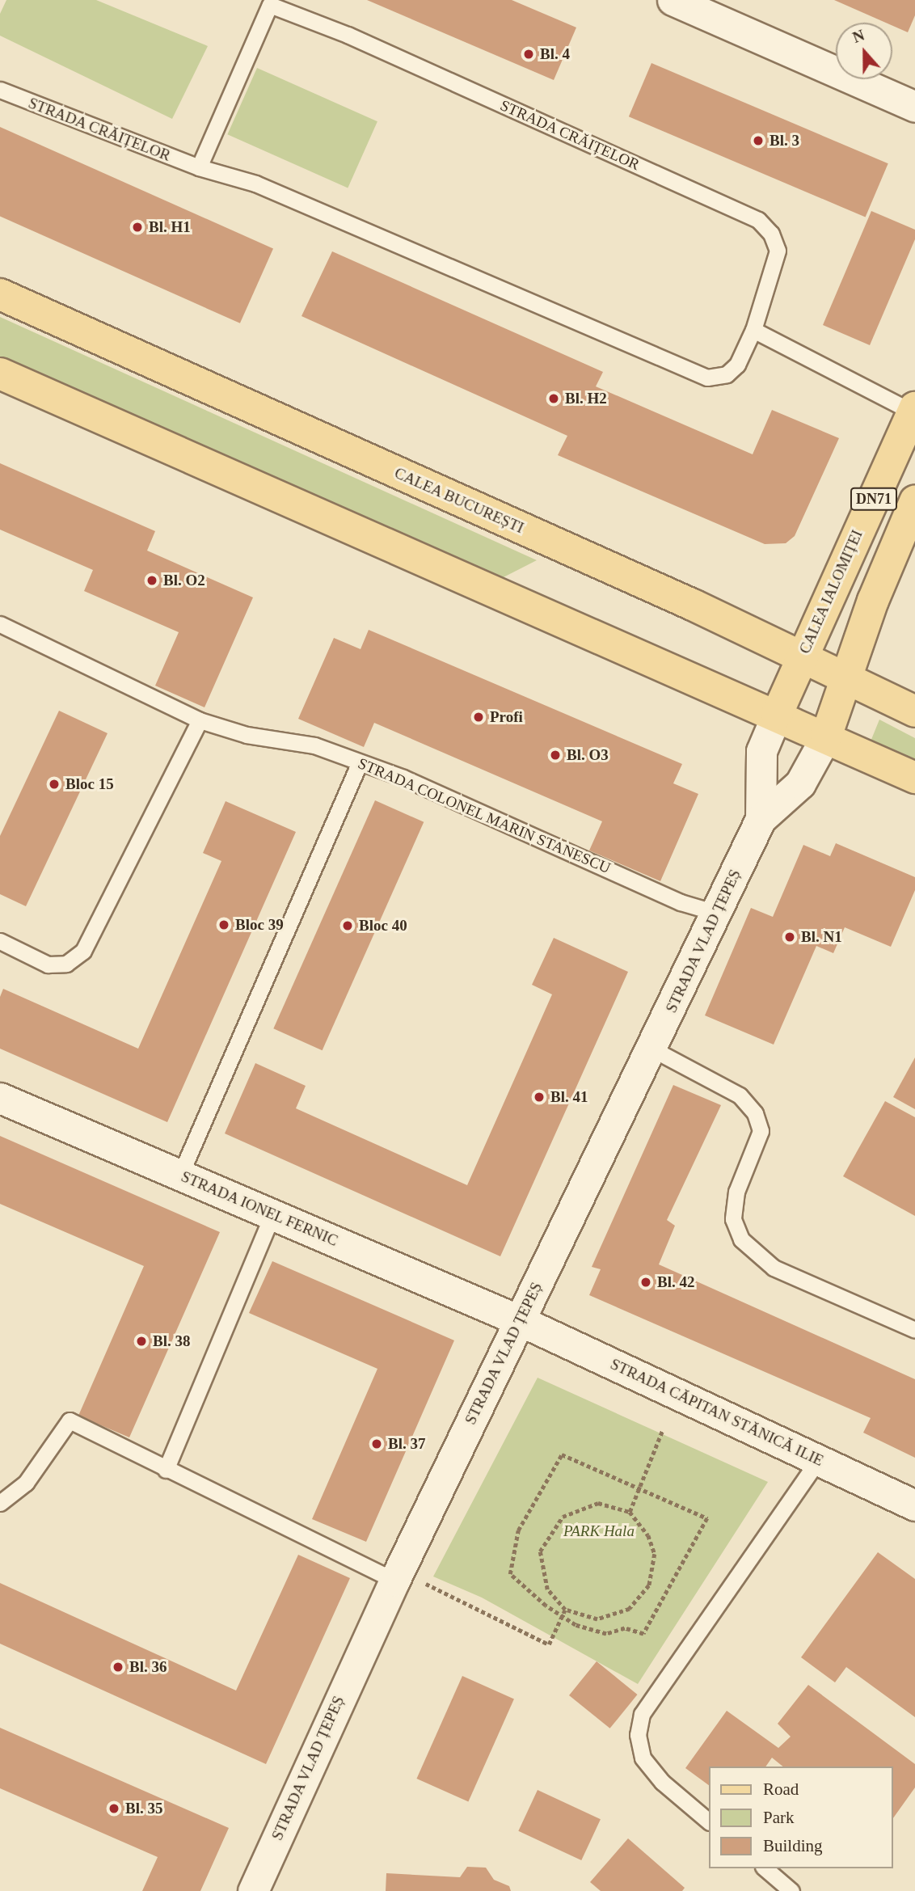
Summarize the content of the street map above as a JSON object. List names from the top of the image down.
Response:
{
  "streets": {
    "main road": ["DN71", "CALEA BUCUREȘTI", "CALEA IALOMIȚEI"],
    "street": ["STRADA VLAD ȚEPEȘ", "STRADA IONEL FERNIC", "STRADA CĂPITAN STĂNICĂ ILIE"],
    "lane": ["STRADA CRĂIȚELOR", "STRADA COLONEL MARIN STANESCU"]
  },
  "crossings": [
    ["DN71", "CALEA BUCUREȘTI"],
    ["CALEA BUCUREȘTI", "CALEA IALOMIȚEI"],
    ["CALEA IALOMIȚEI", "STRADA VLAD ȚEPEȘ"],
    ["STRADA COLONEL MARIN STANESCU", "STRADA VLAD ȚEPEȘ"],
    ["STRADA VLAD ȚEPEȘ", "STRADA IONEL FERNIC"],
    ["STRADA VLAD ȚEPEȘ", "STRADA CĂPITAN STĂNICĂ ILIE"],
    ["STRADA IONEL FERNIC", "STRADA CĂPITAN STĂNICĂ ILIE"]
  ],
  "parks": ["PARK Hala"],
  "places": [
    "Bl. 4",
    "Bl. 3",
    "Bl. H1",
    "Bl. H2",
    "Bl. O2",
    "Profi",
    "Bl. O3",
    "Bloc 15",
    "Bloc 39",
    "Bloc 40",
    "Bl. N1",
    "Bl. 41",
    "Bl. 42",
    "Bl. 38",
    "Bl. 37",
    "Bl. 36",
    "Bl. 35"
  ],
  "legend": ["Road", "Park", "Building"],
  "north": "top"
}
